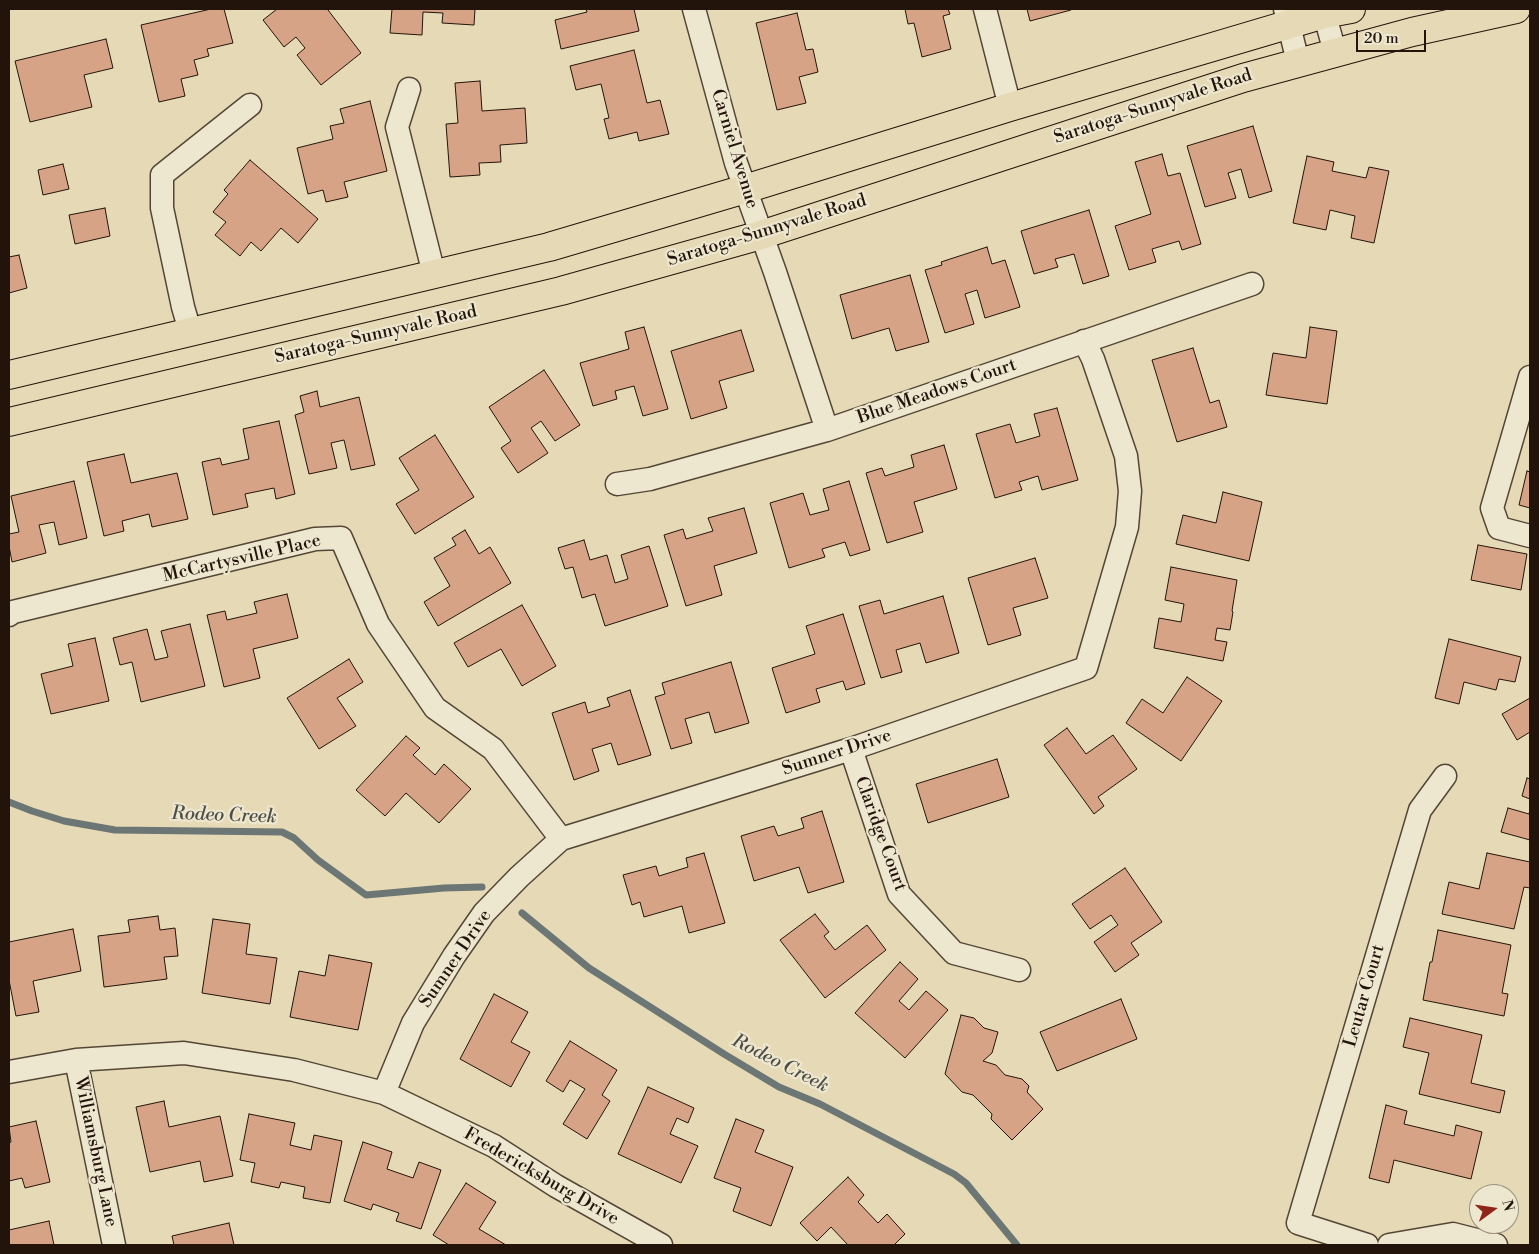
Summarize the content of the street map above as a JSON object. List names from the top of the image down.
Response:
{
  "streets": {
    "main road": ["Saratoga-Sunnyvale Road"],
    "street": [
      "Carniel Avenue",
      "Blue Meadows Court",
      "McCartysville Place",
      "Sumner Drive",
      "Claridge Court",
      "Leutar Court",
      "Williamsburg Lane",
      "Fredericksburg Drive"
    ]
  },
  "crossings": [
    ["Saratoga-Sunnyvale Road", "Carniel Avenue"],
    ["Carniel Avenue", "Blue Meadows Court"],
    ["Blue Meadows Court", "Sumner Drive"],
    ["McCartysville Place", "Sumner Drive"],
    ["Sumner Drive", "Claridge Court"],
    ["Sumner Drive", "Fredericksburg Drive"],
    ["Williamsburg Lane", "Fredericksburg Drive"]
  ],
  "water": ["Rodeo Creek"],
  "scale_bar": "20 m",
  "north": "right"
}
